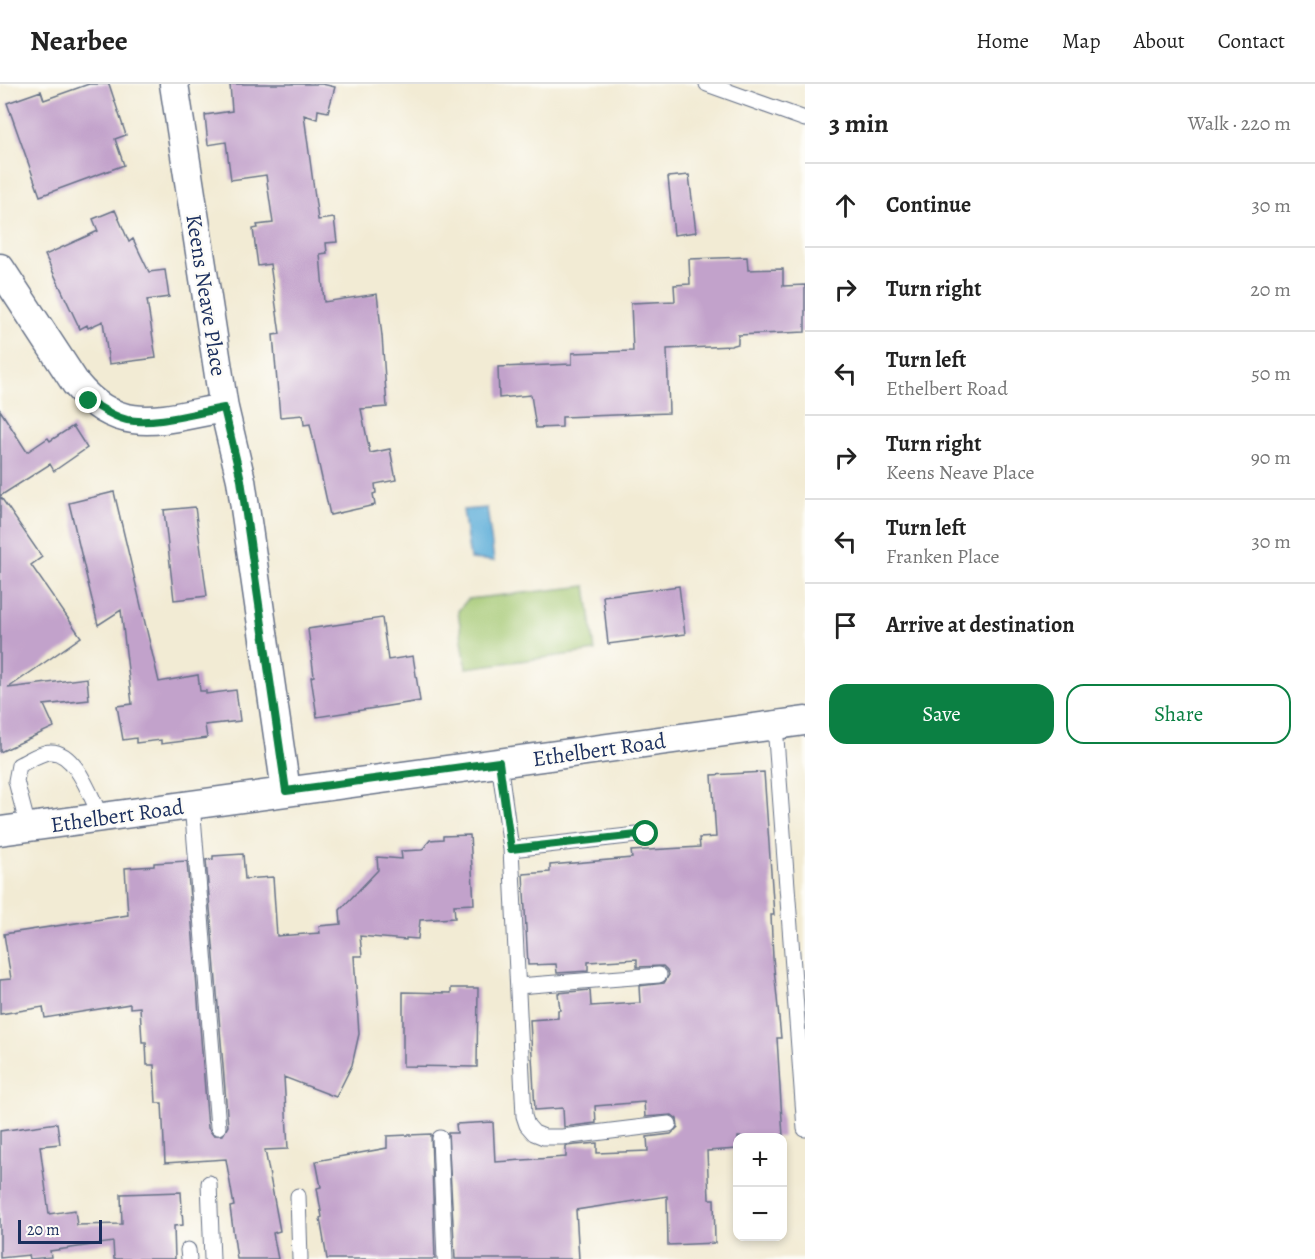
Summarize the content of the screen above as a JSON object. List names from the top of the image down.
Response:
{
  "streets": {
    "street": ["Keens Neave Place", "Ethelbert Road"]
  },
  "crossings": [
    ["Keens Neave Place", "Ethelbert Road"]
  ],
  "scale_bar": "20 m",
  "page": {
    "header": "Nearbee",
    "nav": [
      "Home",
      "Map",
      "About",
      "Contact"
    ],
    "heading": ["3 min", "Walk · 220 m"],
    "list": [
      ["Continue", "30 m"],
      ["Turn right", "20 m"],
      ["Turn left", "Ethelbert Road", "50 m"],
      ["Turn right", "Keens Neave Place", "90 m"],
      ["Turn left", "Franken Place", "30 m"],
      "Arrive at destination"
    ],
    "buttons": ["Save", "Share"],
    "map_buttons": ["+", "−"],
    "scale": "20 m"
  }
}
